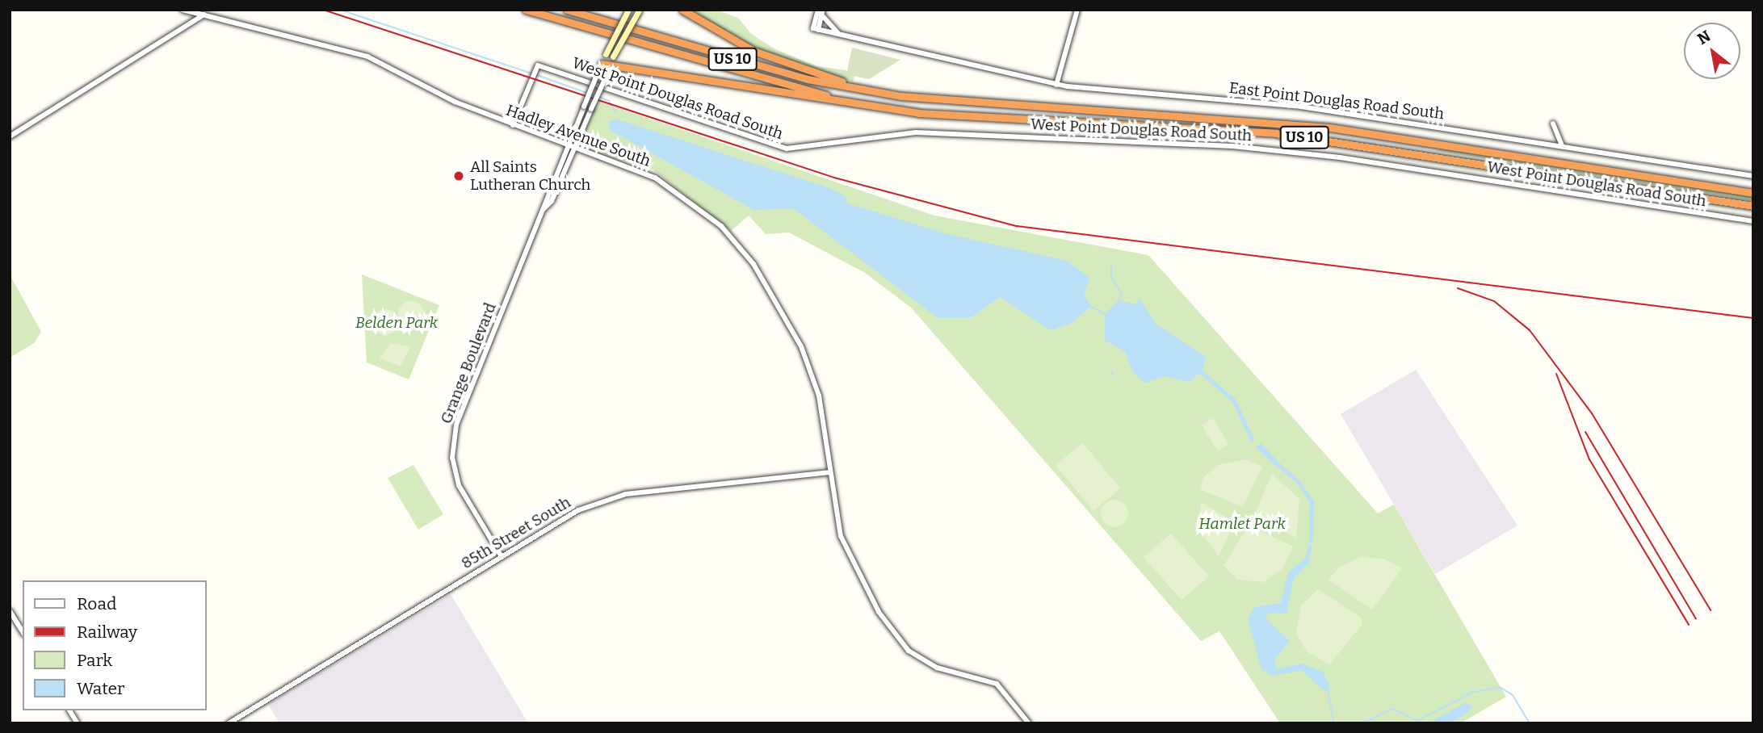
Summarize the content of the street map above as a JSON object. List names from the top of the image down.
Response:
{
  "streets": {
    "highway": ["US 10"],
    "street": [
      "West Point Douglas Road South",
      "East Point Douglas Road South",
      "Hadley Avenue South",
      "Grange Boulevard",
      "85th Street South"
    ]
  },
  "crossings": [
    ["West Point Douglas Road South", "Hadley Avenue South"],
    ["Hadley Avenue South", "Grange Boulevard"],
    ["Hadley Avenue South", "85th Street South"],
    ["Grange Boulevard", "85th Street South"]
  ],
  "parks": ["Belden Park", "Hamlet Park"],
  "places": ["All Saints Lutheran Church"],
  "legend": [
    "Road",
    "Railway",
    "Park",
    "Water"
  ],
  "north": "top left"
}
